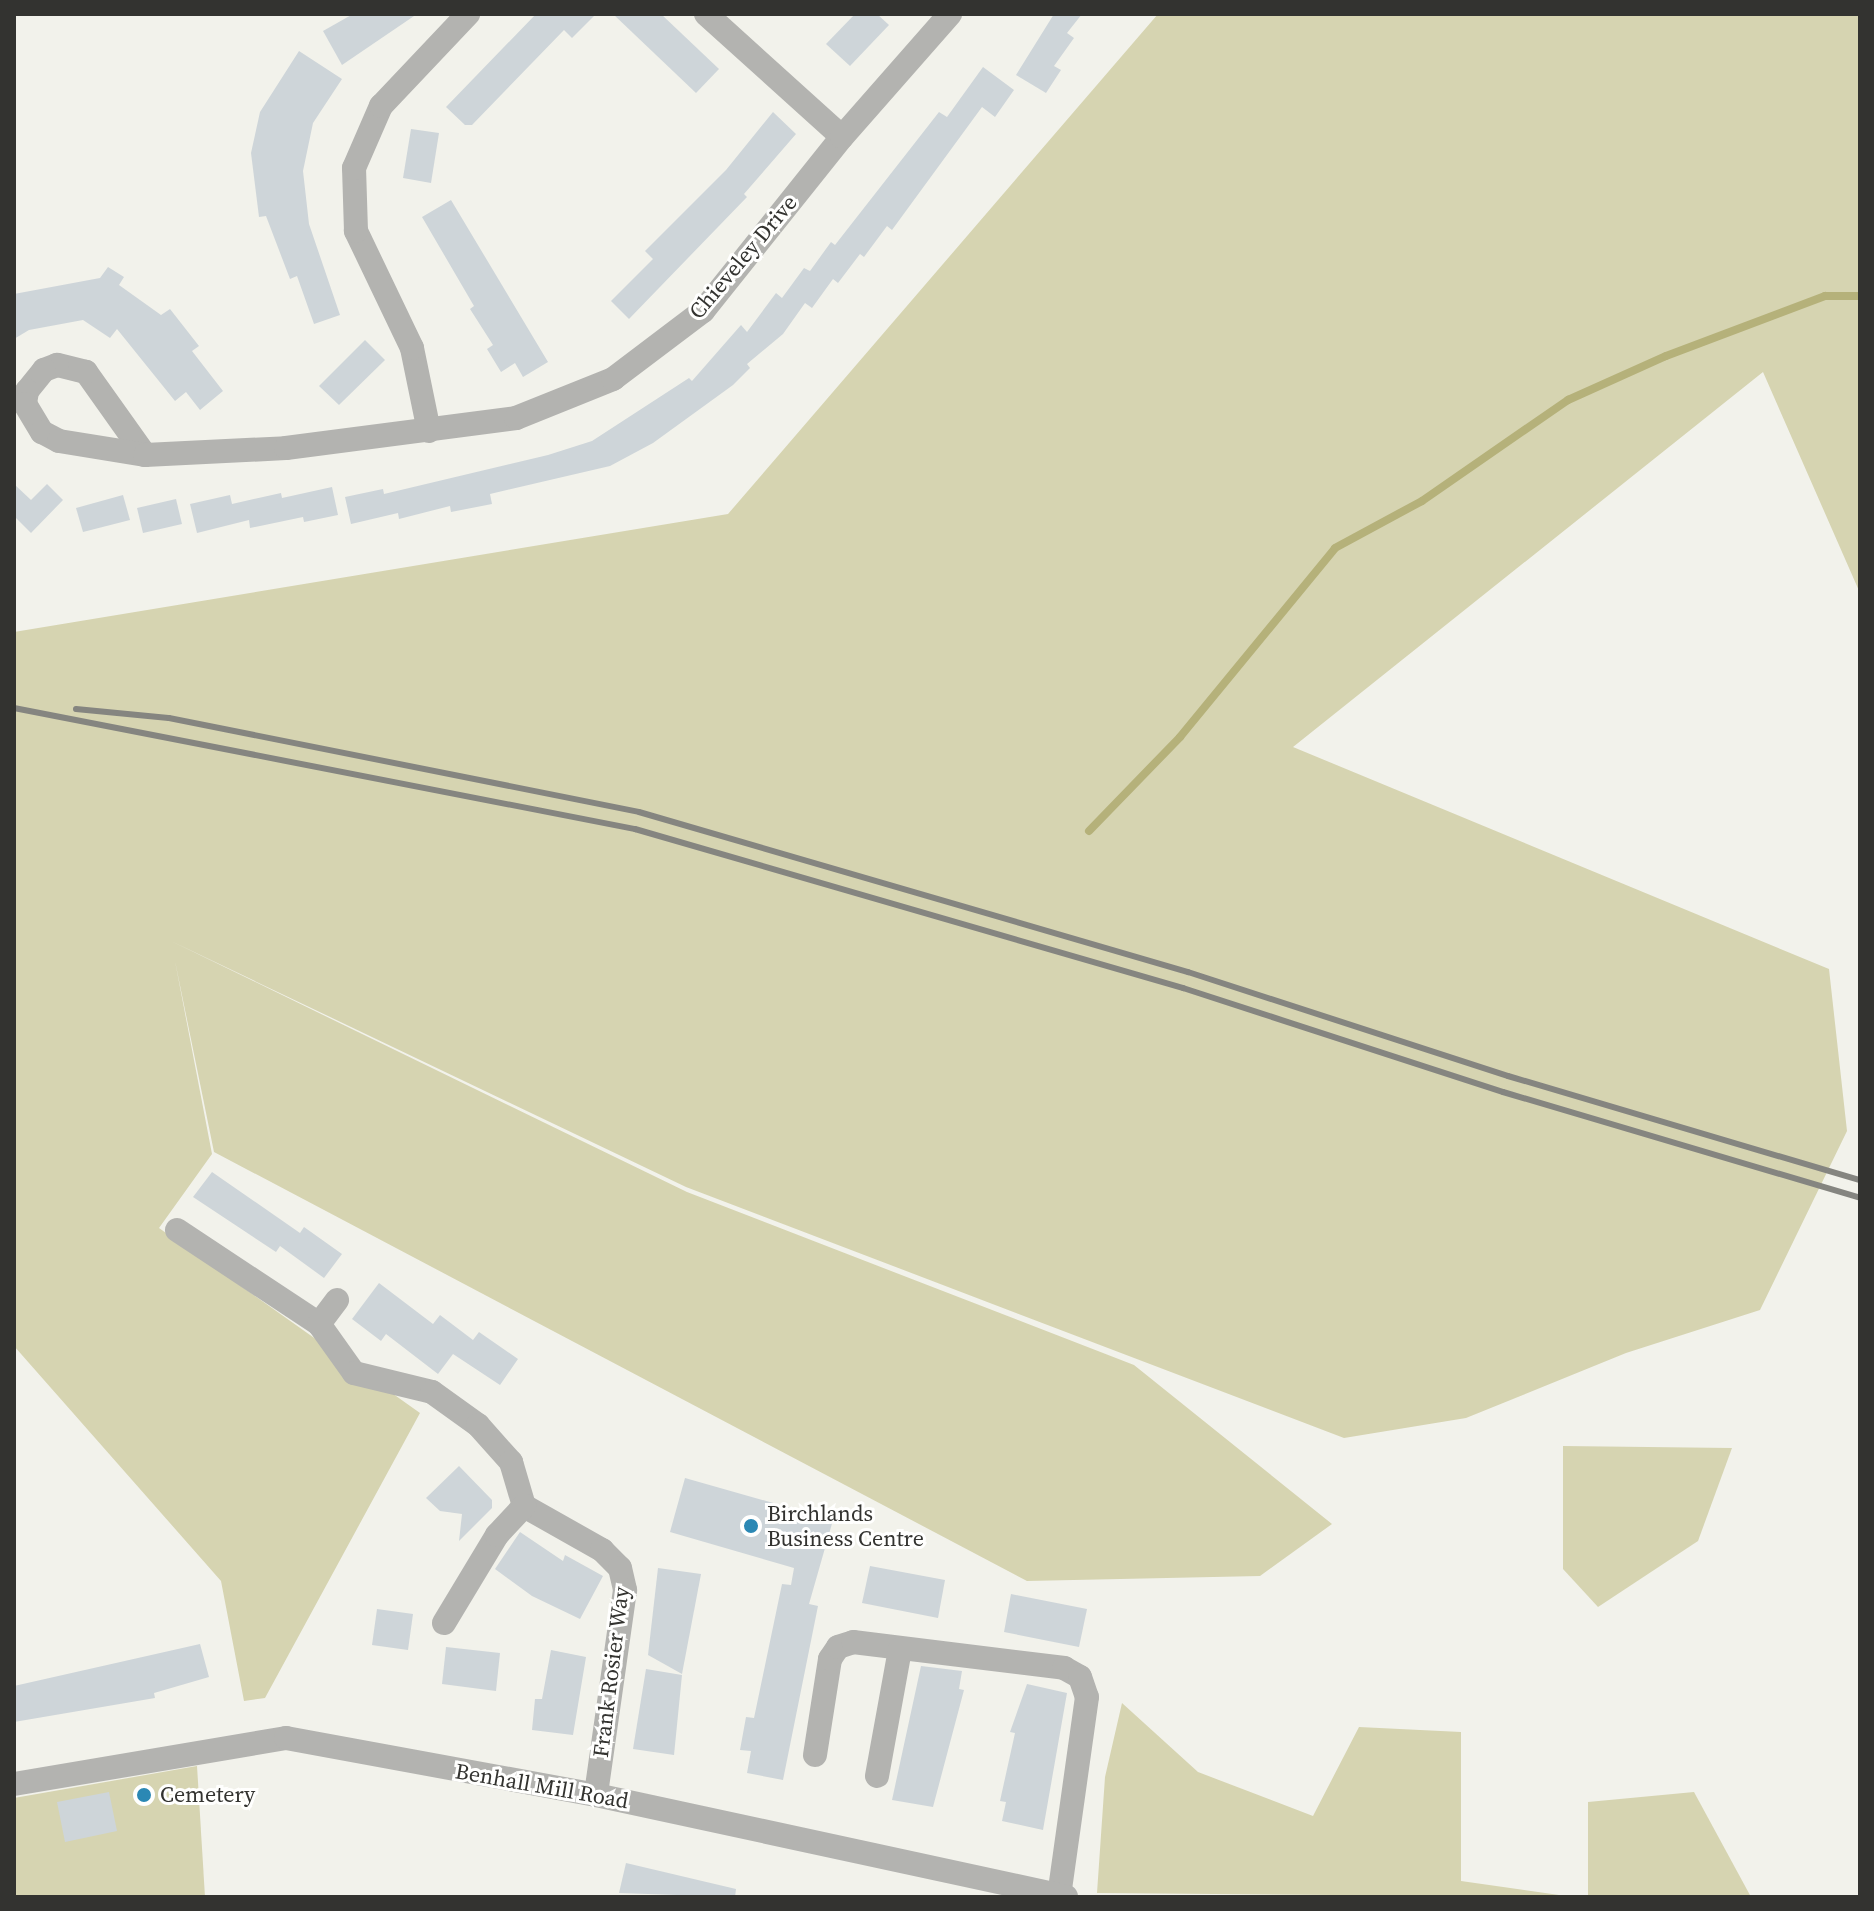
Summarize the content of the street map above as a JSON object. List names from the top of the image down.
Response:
{
  "streets": {
    "street": ["Chieveley Drive", "Frank Rosier Way", "Benhall Mill Road"]
  },
  "crossings": [
    ["Frank Rosier Way", "Benhall Mill Road"]
  ],
  "places": ["Birchlands Business Centre", "Cemetery"]
}
